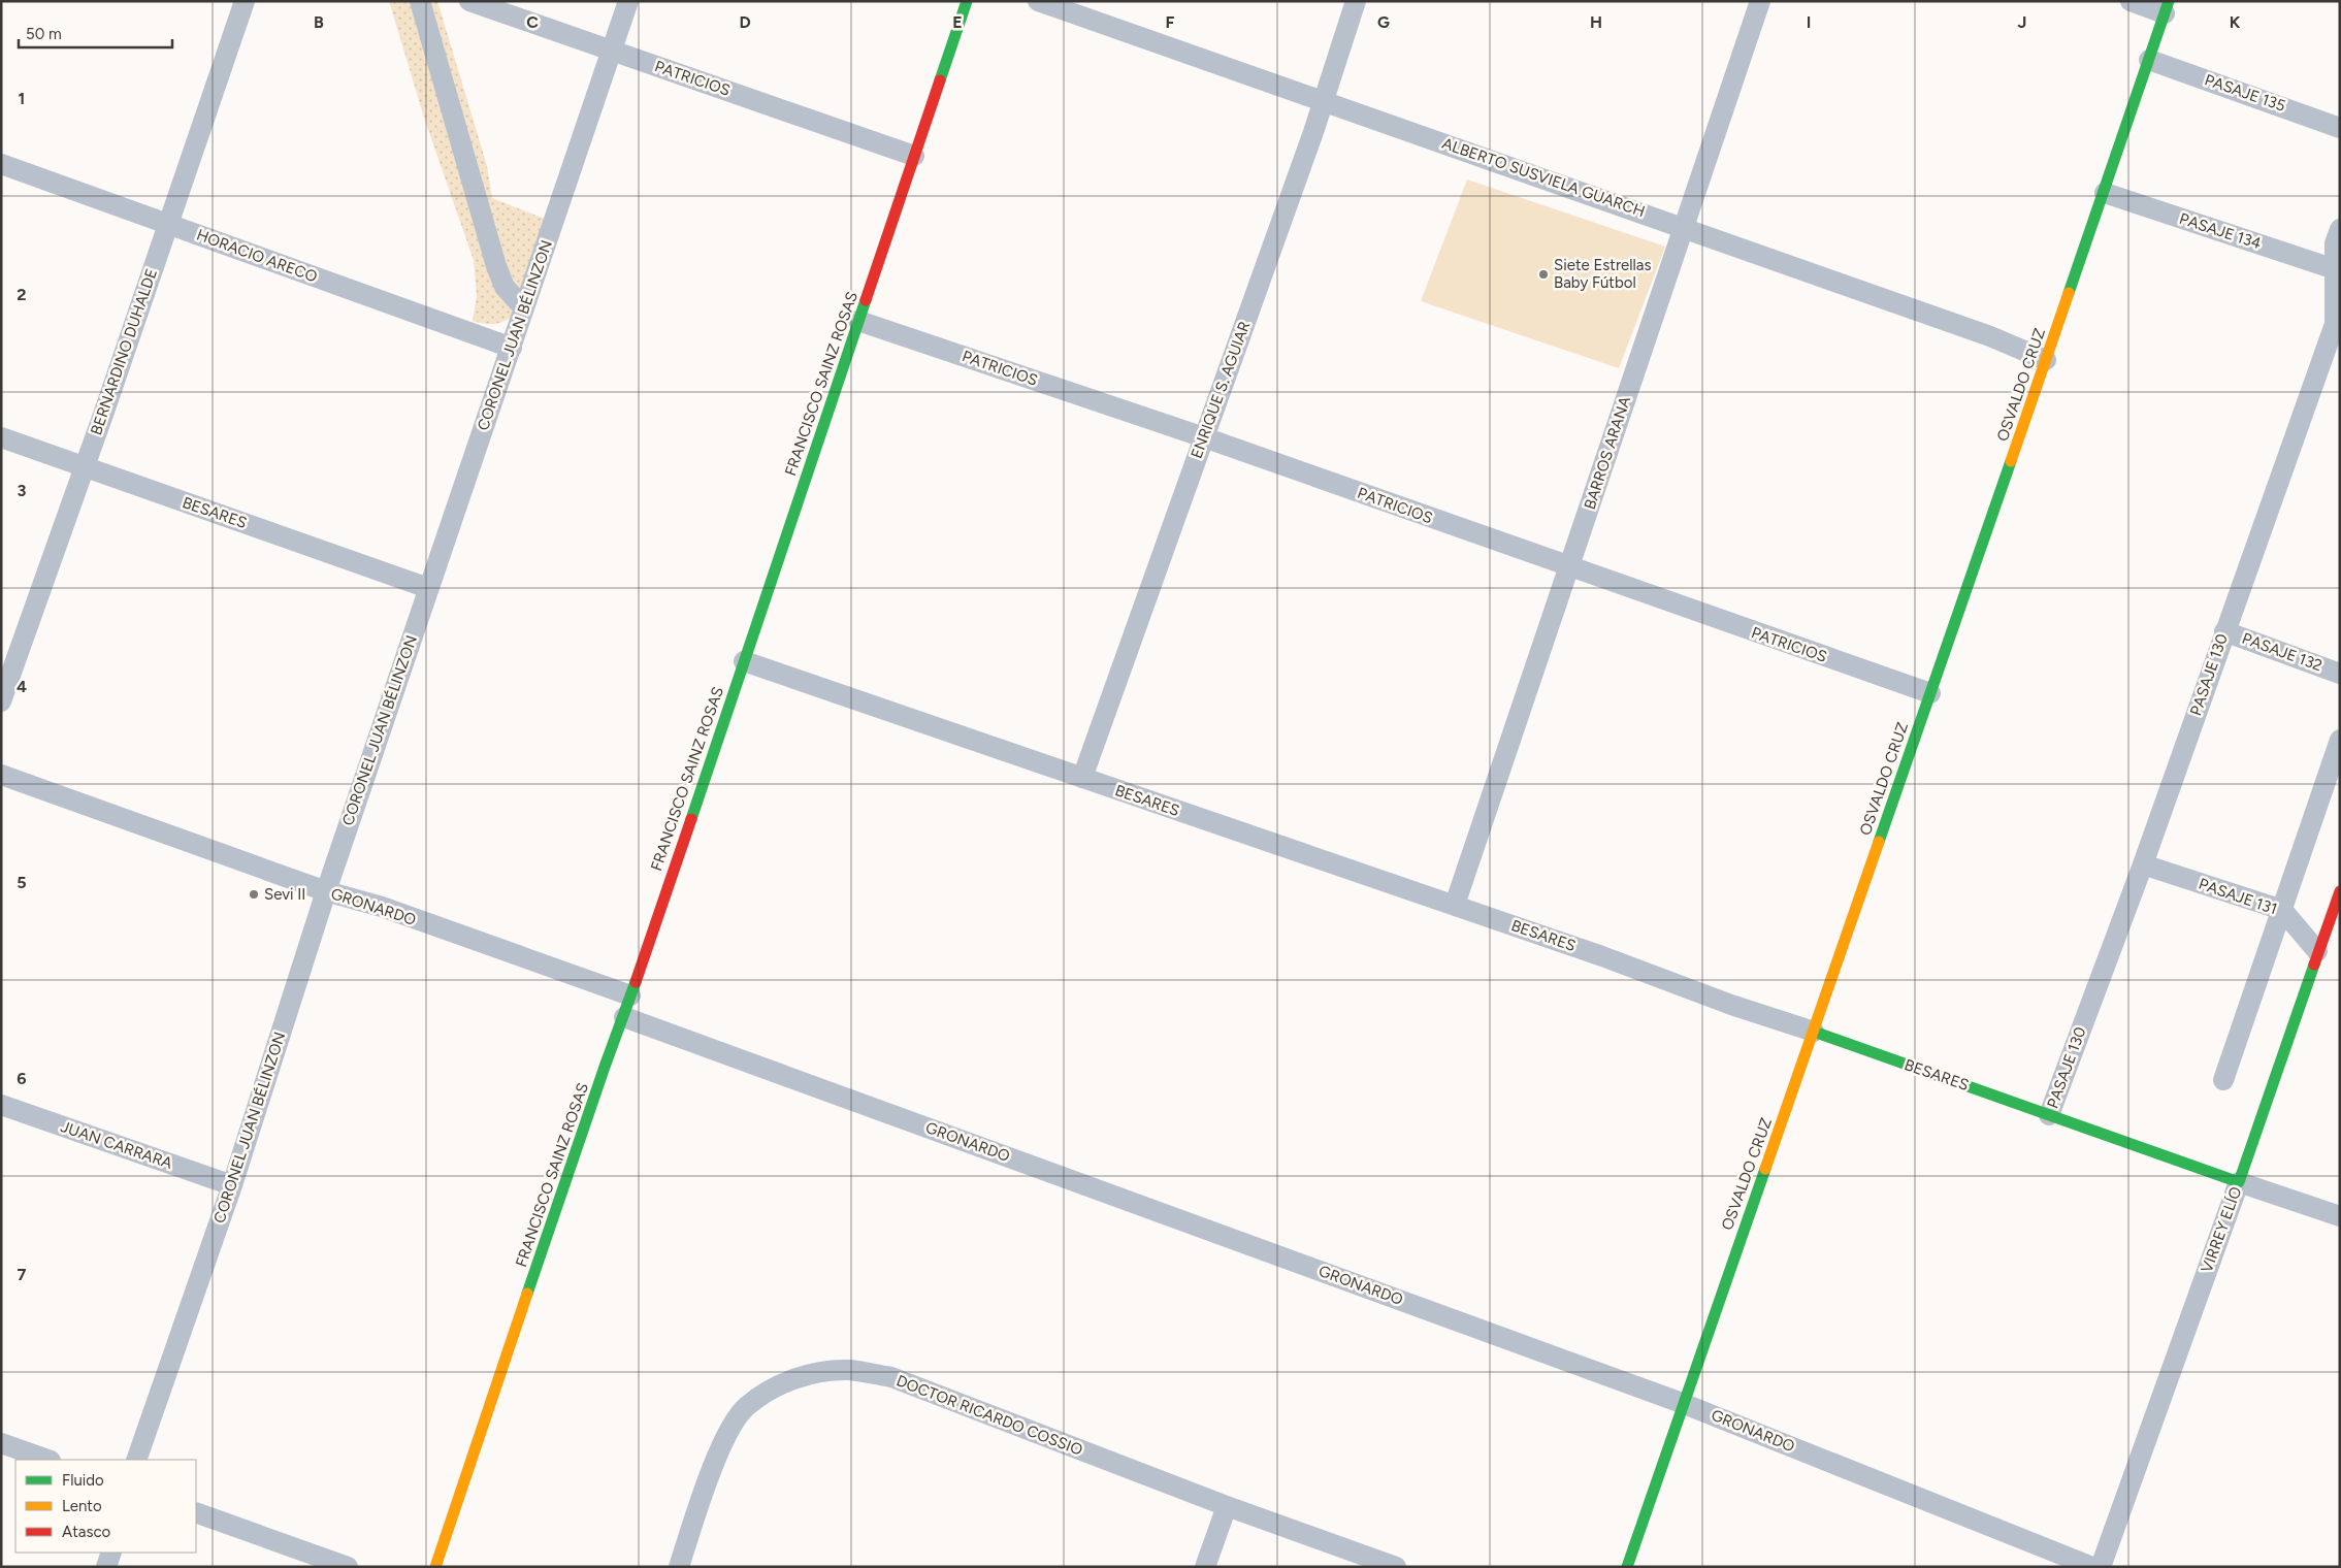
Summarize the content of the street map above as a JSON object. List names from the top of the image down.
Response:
{
  "streets": {
    "street": [
      "PATRICIOS",
      "PASAJE 135",
      "ALBERTO SUSVIELA GUARCH",
      "PASAJE 134",
      "HORACIO ARECO",
      "CORONEL JUAN BÉLINZON",
      "BERNARDINO DUHALDE",
      "FRANCISCO SAINZ ROSAS",
      "OSVALDO CRUZ",
      "ENRIQUE S. AGUIAR",
      "BARROS ARANA",
      "BESARES",
      "PASAJE 132",
      "PASAJE 130",
      "PASAJE 131",
      "GRONARDO",
      "JUAN CARRARA",
      "VIRREY ELÍO",
      "DOCTOR RICARDO COSSIO"
    ]
  },
  "crossings": [
    ["PATRICIOS", "CORONEL JUAN BÉLINZON"],
    ["PATRICIOS", "FRANCISCO SAINZ ROSAS"],
    ["PATRICIOS", "OSVALDO CRUZ"],
    ["PATRICIOS", "ENRIQUE S. AGUIAR"],
    ["PATRICIOS", "BARROS ARANA"],
    ["PASAJE 135", "OSVALDO CRUZ"],
    ["ALBERTO SUSVIELA GUARCH", "OSVALDO CRUZ"],
    ["ALBERTO SUSVIELA GUARCH", "ENRIQUE S. AGUIAR"],
    ["ALBERTO SUSVIELA GUARCH", "BARROS ARANA"],
    ["PASAJE 134", "OSVALDO CRUZ"],
    ["PASAJE 134", "PASAJE 130"],
    ["HORACIO ARECO", "CORONEL JUAN BÉLINZON"],
    ["HORACIO ARECO", "BERNARDINO DUHALDE"],
    ["CORONEL JUAN BÉLINZON", "BESARES"],
    ["CORONEL JUAN BÉLINZON", "GRONARDO"],
    ["CORONEL JUAN BÉLINZON", "JUAN CARRARA"],
    ["BERNARDINO DUHALDE", "BESARES"],
    ["FRANCISCO SAINZ ROSAS", "BESARES"],
    ["FRANCISCO SAINZ ROSAS", "GRONARDO"],
    ["OSVALDO CRUZ", "BESARES"],
    ["OSVALDO CRUZ", "GRONARDO"],
    ["ENRIQUE S. AGUIAR", "BESARES"],
    ["BARROS ARANA", "BESARES"],
    ["BESARES", "PASAJE 130"],
    ["BESARES", "VIRREY ELÍO"],
    ["PASAJE 132", "PASAJE 130"],
    ["PASAJE 130", "PASAJE 131"],
    ["PASAJE 131", "VIRREY ELÍO"]
  ],
  "places": ["Siete Estrellas Baby Fútbol", "Sevi II"],
  "legend": ["Fluido", "Lento", "Atasco"],
  "scale_bar": "50 m",
  "grid": {
    "columns": [
      "B",
      "C",
      "D",
      "E",
      "F",
      "G",
      "H",
      "I",
      "J",
      "K"
    ],
    "rows": [
      "1",
      "2",
      "3",
      "4",
      "5",
      "6",
      "7"
    ]
  }
}
